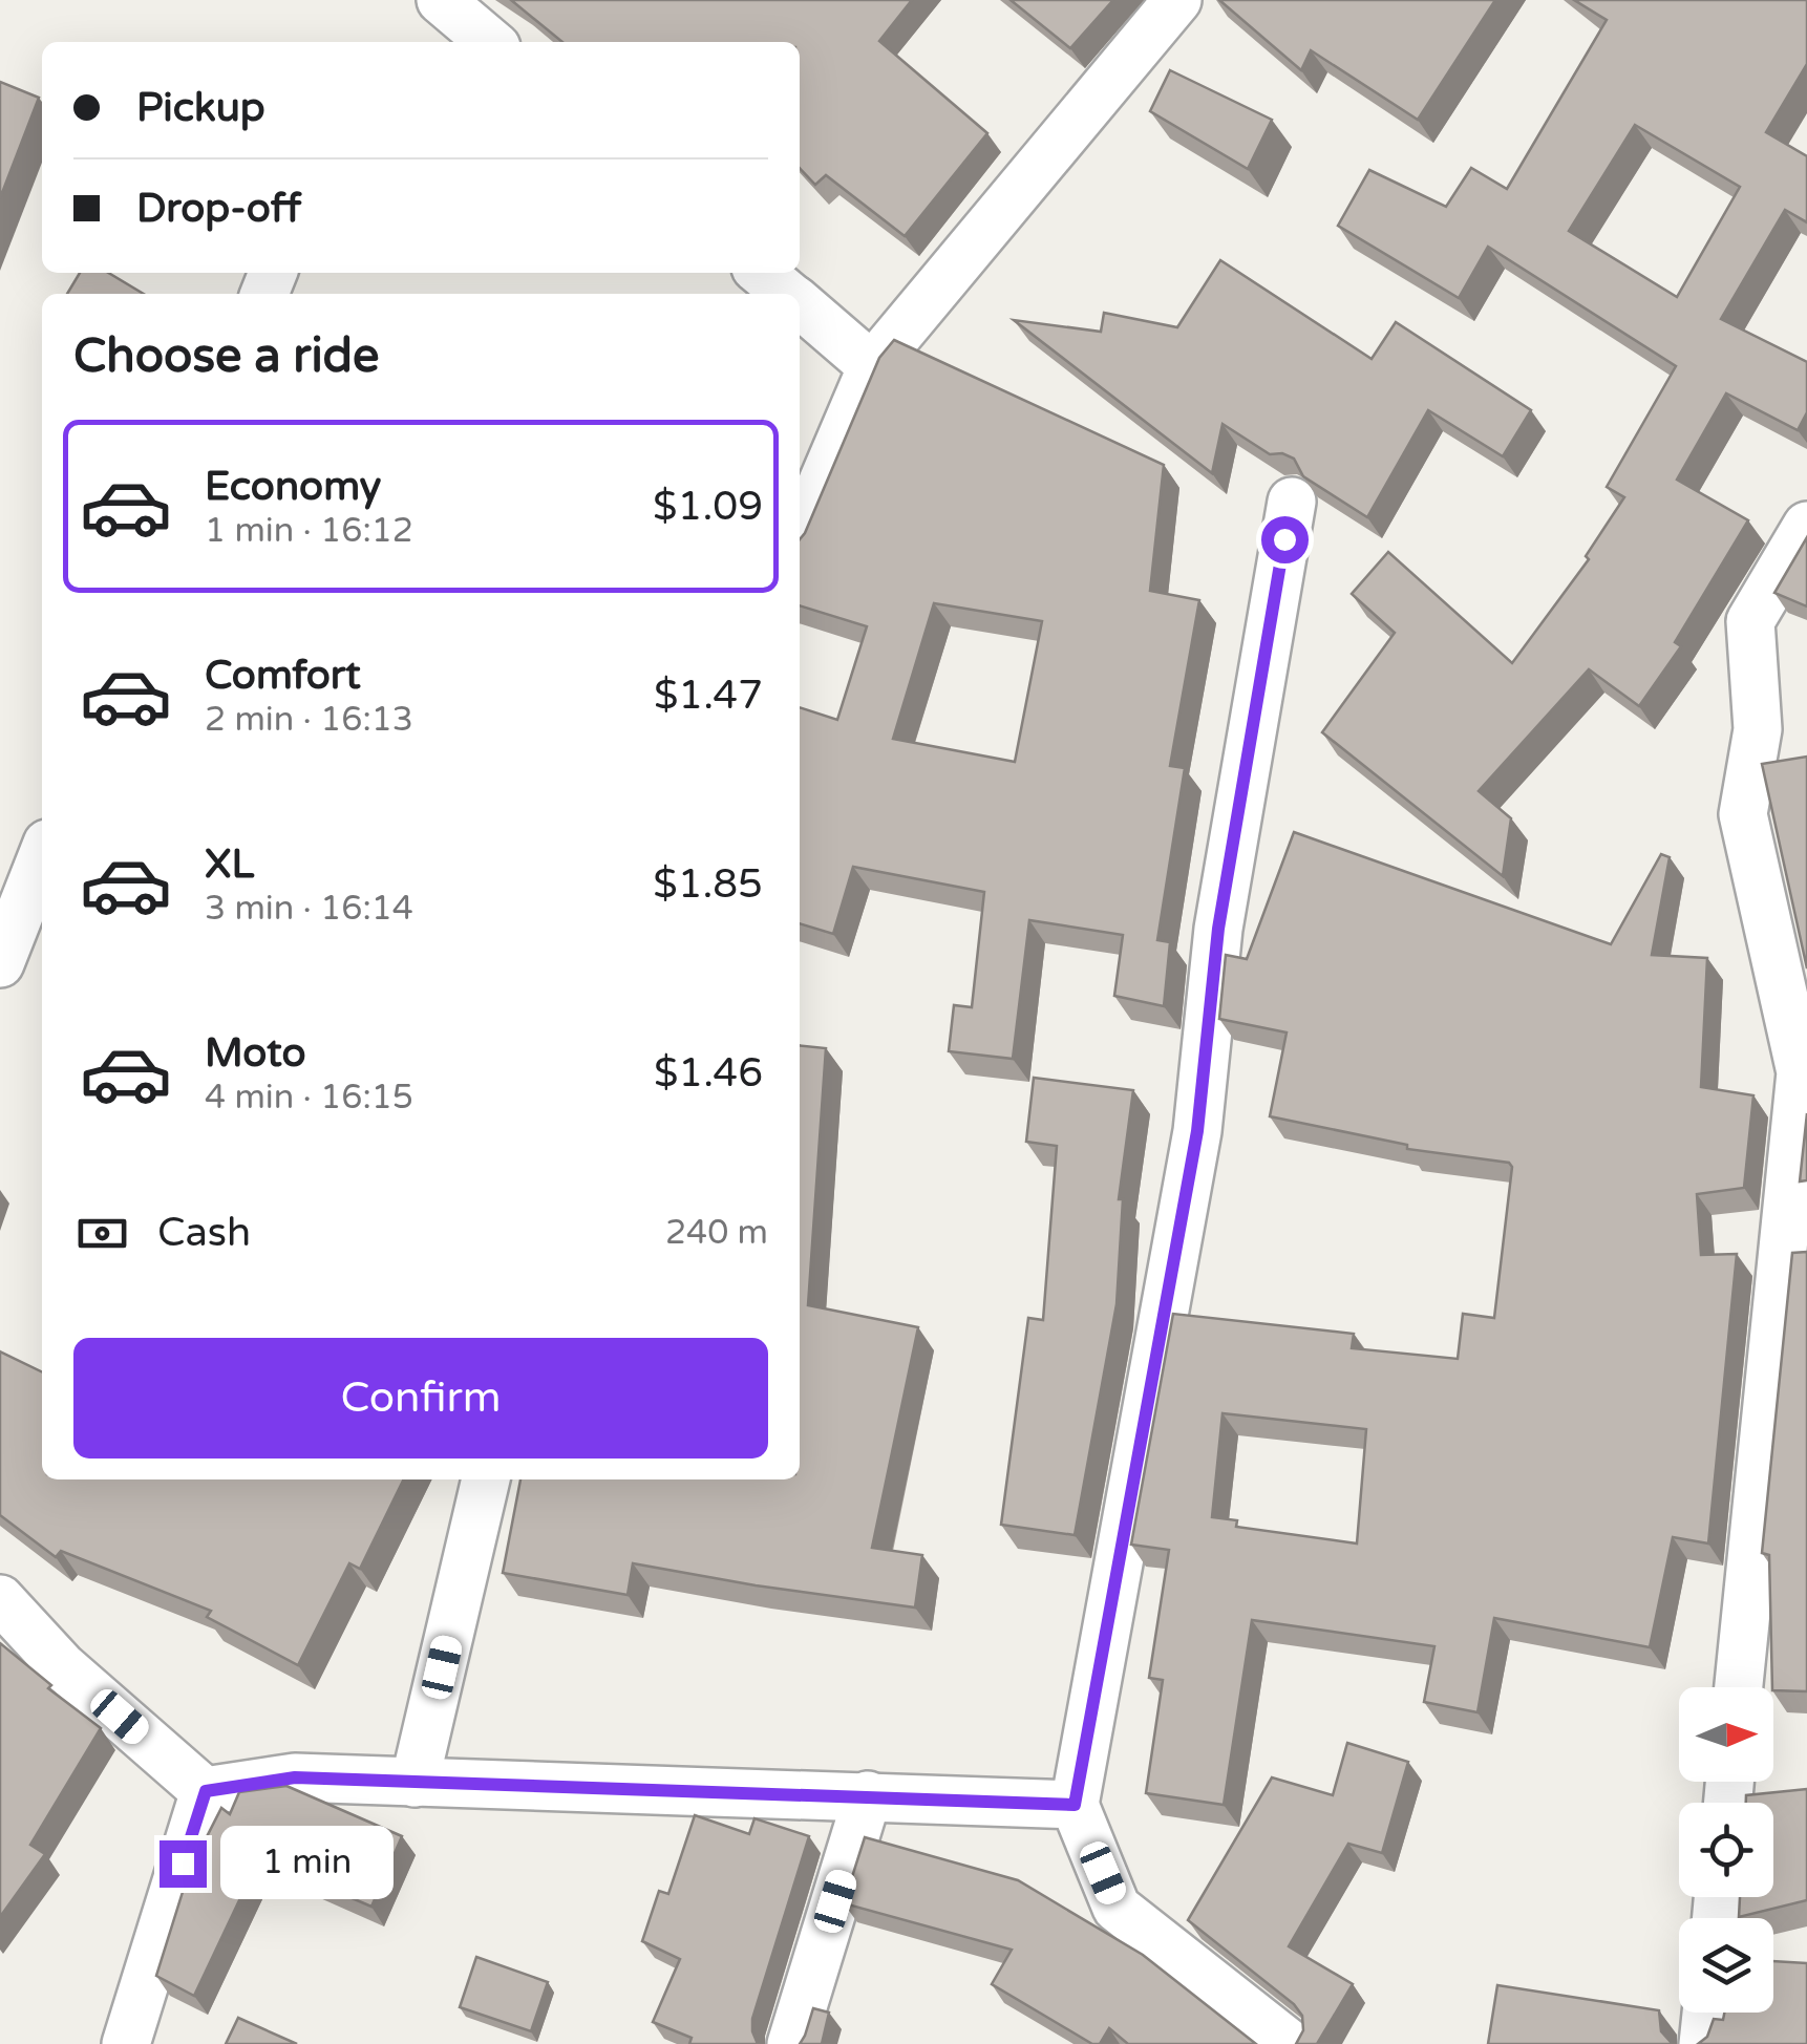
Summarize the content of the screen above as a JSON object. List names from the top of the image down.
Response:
{
  "north": "right",
  "page": {
    "banner": ["Pickup", "Drop-off"],
    "heading": "Choose a ride",
    "list": [
      {
        "name": "Economy",
        "note": "1 min · 16:12",
        "value": "$1.09"
      },
      {
        "name": "Comfort",
        "note": "2 min · 16:13",
        "value": "$1.47"
      },
      {
        "name": "XL",
        "note": "3 min · 16:14",
        "value": "$1.85"
      },
      {
        "name": "Moto",
        "note": "4 min · 16:15",
        "value": "$1.46"
      }
    ],
    "pay": ["Cash", "240 m"],
    "buttons": "Confirm",
    "bubble": "1 min"
  }
}
